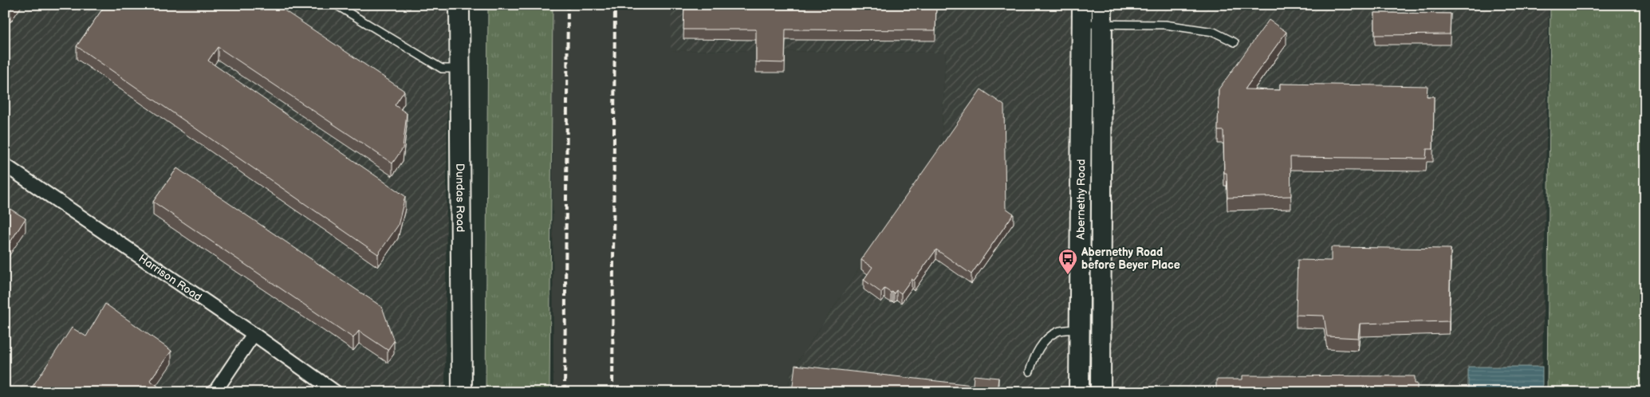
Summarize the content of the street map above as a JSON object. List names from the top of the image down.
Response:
{
  "streets": {
    "main road": ["Dundas Road", "Abernethy Road"],
    "street": ["Harrison Road"]
  },
  "places": {
    "bus stop": ["Abernethy Road before Beyer Place"]
  }
}
